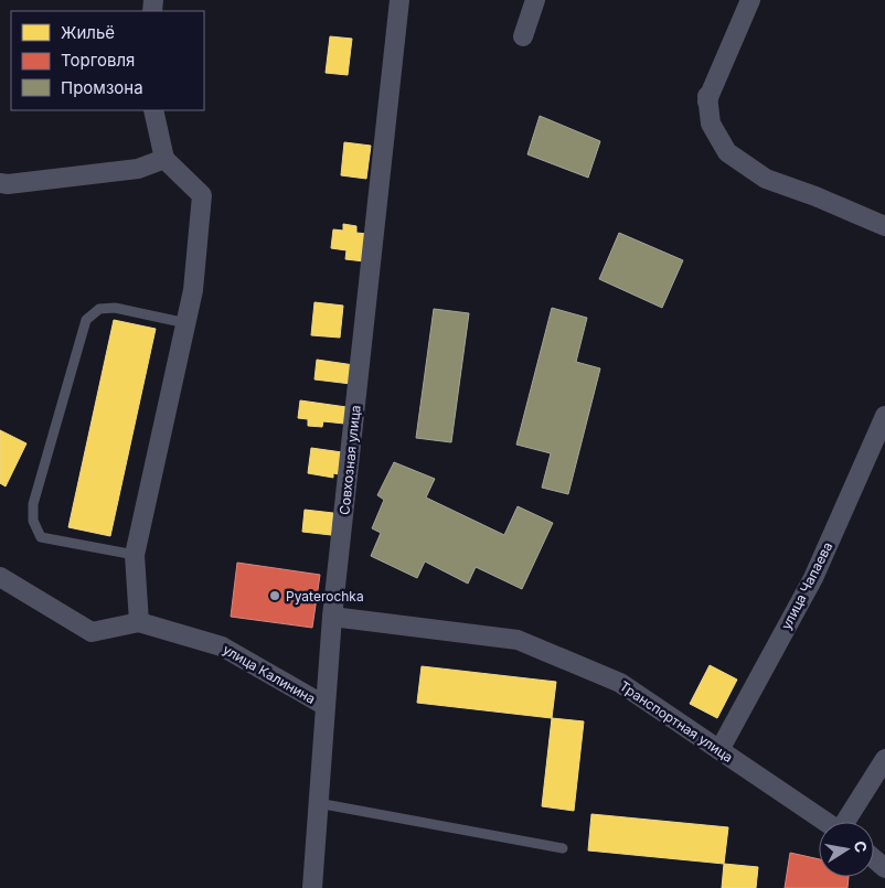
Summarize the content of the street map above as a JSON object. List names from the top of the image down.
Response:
{
  "streets": {
    "street": [
      "Совхозная улица",
      "улица Чапаева",
      "улица Калинина",
      "Транспортная улица"
    ]
  },
  "crossings": [
    ["Совхозная улица", "улица Калинина"],
    ["Совхозная улица", "Транспортная улица"],
    ["улица Чапаева", "Транспортная улица"]
  ],
  "places": ["Pyaterochka"],
  "legend": ["Жильё", "Торговля", "Промзона"],
  "north": "right"
}
